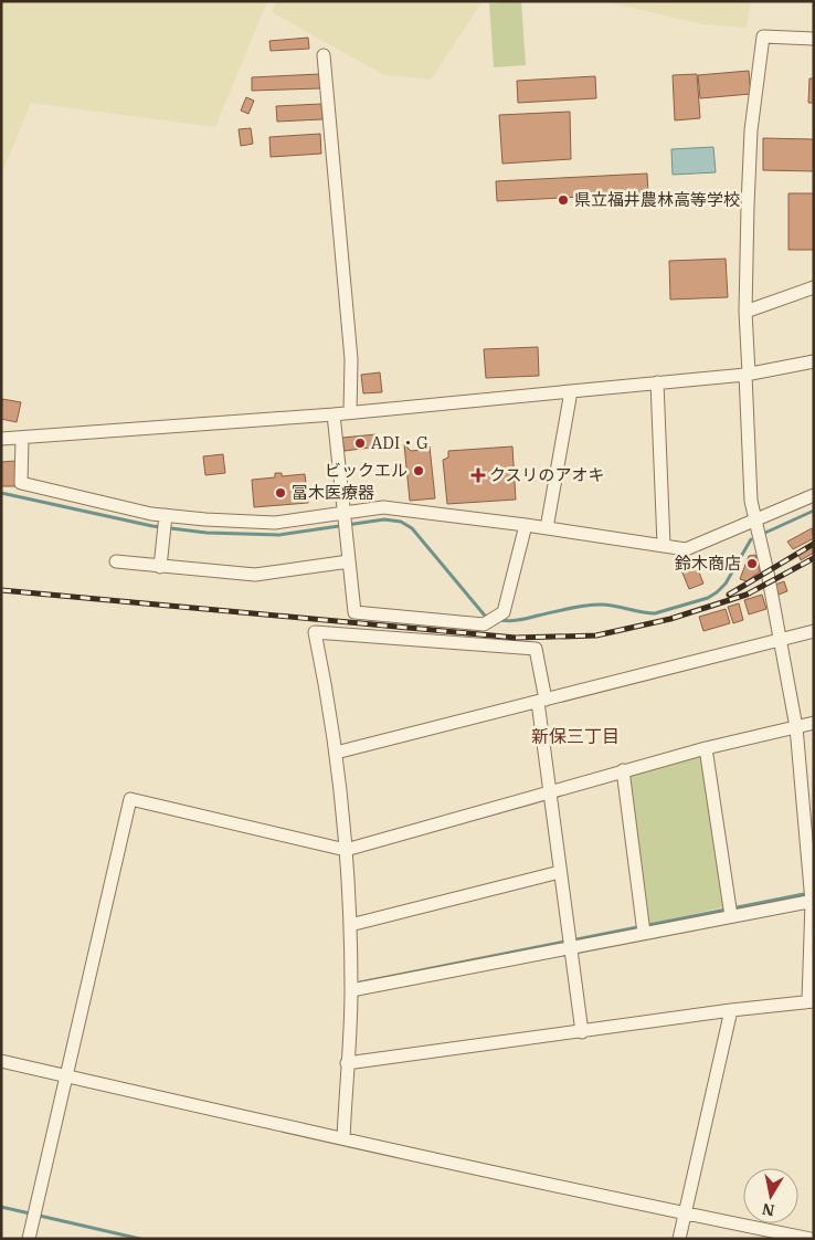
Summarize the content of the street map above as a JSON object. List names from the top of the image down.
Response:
{
  "districts": ["新保三丁目"],
  "places": {
    "other": [
      "県立福井農林高等学校",
      "ADI・G",
      "ビックエル",
      "冨木医療器",
      "鈴木商店"
    ],
    "health": ["クスリのアオキ"]
  },
  "north": "bottom"
}
